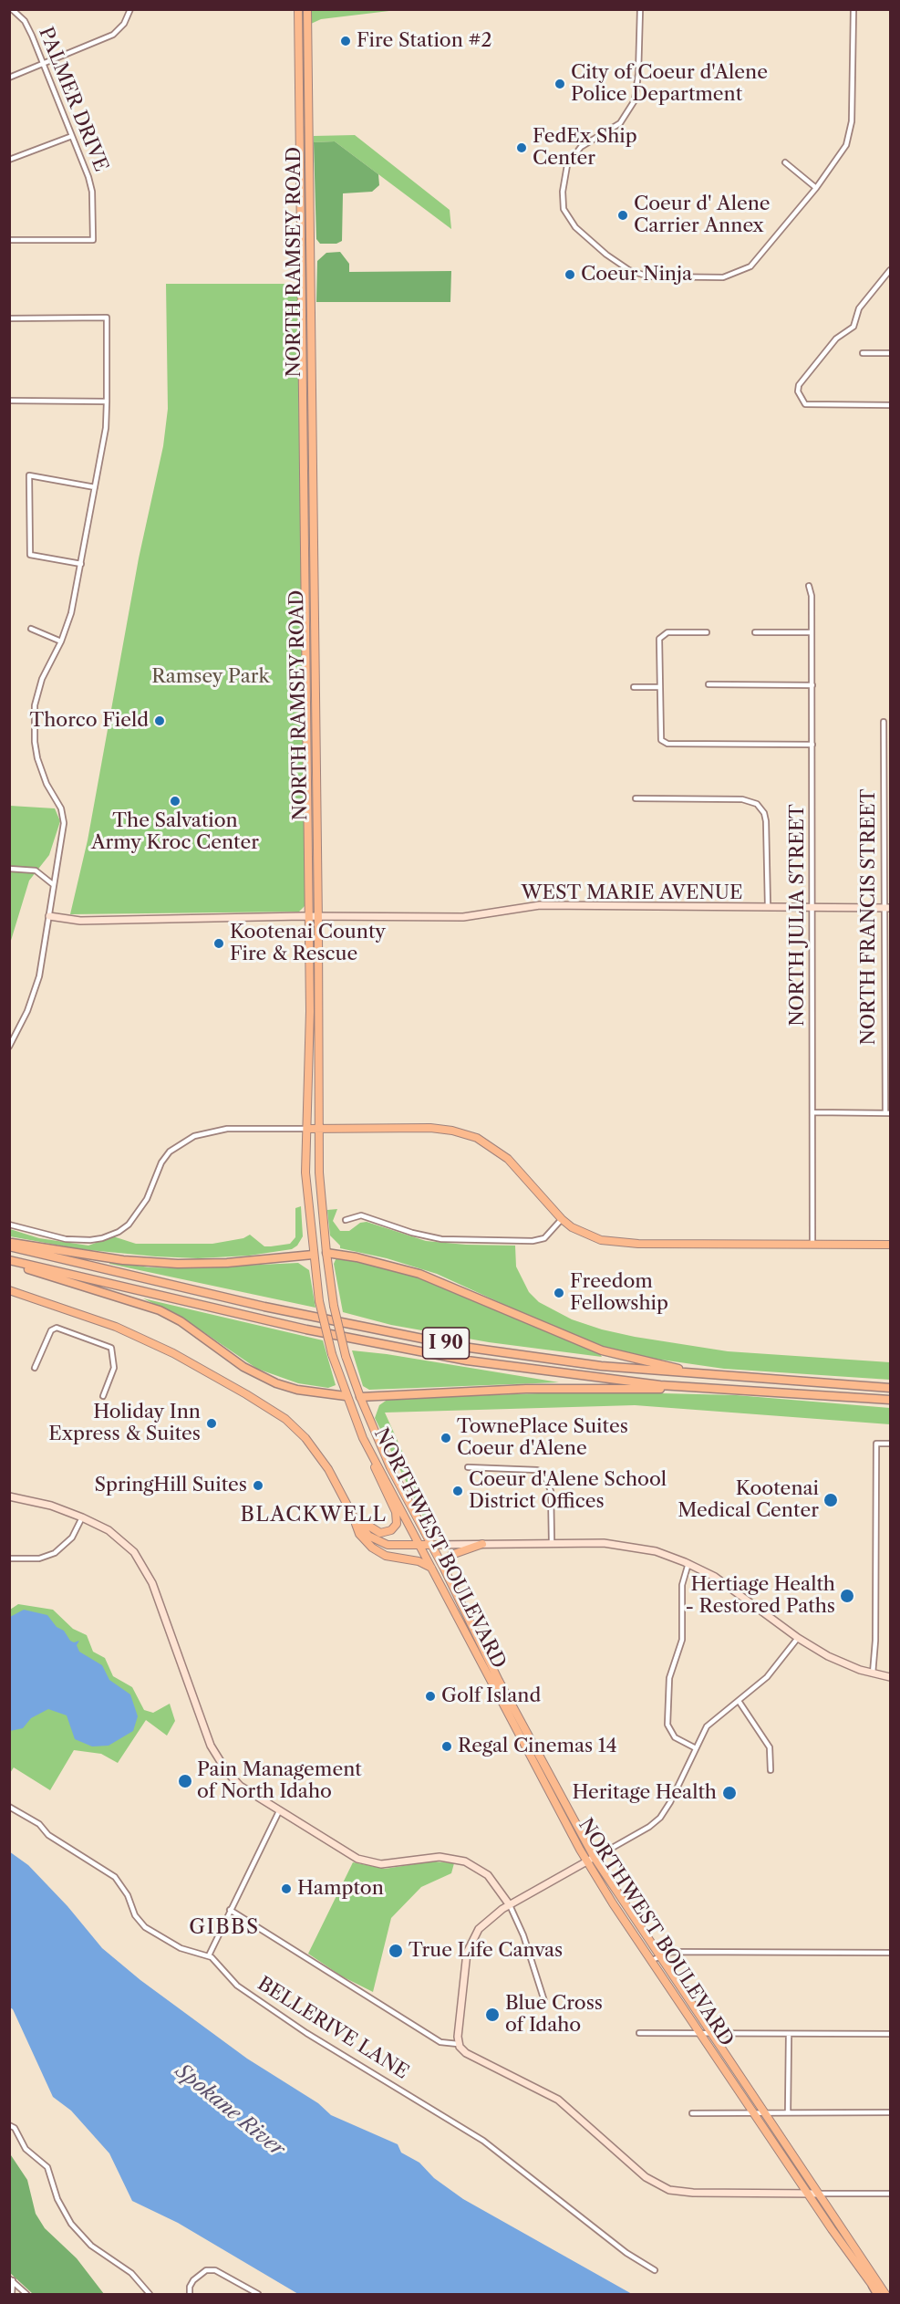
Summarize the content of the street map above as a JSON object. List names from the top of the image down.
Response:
{
  "streets": {
    "highway": ["I 90"],
    "main road": ["NORTH RAMSEY ROAD", "NORTHWEST BOULEVARD"],
    "street": [
      "PALMER DRIVE",
      "WEST MARIE AVENUE",
      "NORTH JULIA STREET",
      "NORTH FRANCIS STREET",
      "BELLERIVE LANE"
    ]
  },
  "crossings": [
    ["NORTH RAMSEY ROAD", "WEST MARIE AVENUE"],
    ["NORTH RAMSEY ROAD", "I 90"],
    ["NORTH RAMSEY ROAD", "NORTHWEST BOULEVARD"],
    ["WEST MARIE AVENUE", "NORTH JULIA STREET"],
    ["WEST MARIE AVENUE", "NORTH FRANCIS STREET"],
    ["I 90", "NORTHWEST BOULEVARD"]
  ],
  "districts": ["BLACKWELL", "GIBBS"],
  "water": ["Spokane River"],
  "parks": ["Ramsey Park"],
  "places": [
    "Fire Station #2",
    "City of Coeur d'Alene Police Department",
    "FedEx Ship Center",
    "Coeur d' Alene Carrier Annex",
    "Coeur Ninja",
    "Thorco Field",
    "The Salvation Army Kroc Center",
    "Kootenai County Fire & Rescue",
    "Freedom Fellowship",
    "Holiday Inn Express & Suites",
    "TownePlace Suites Coeur d'Alene",
    "SpringHill Suites",
    "Coeur d'Alene School District Offices",
    "Kootenai Medical Center",
    "Hertiage Health - Restored Paths",
    "Golf Island",
    "Regal Cinemas 14",
    "Pain Management of North Idaho",
    "Heritage Health",
    "Hampton",
    "True Life Canvas",
    "Blue Cross of Idaho"
  ]
}
